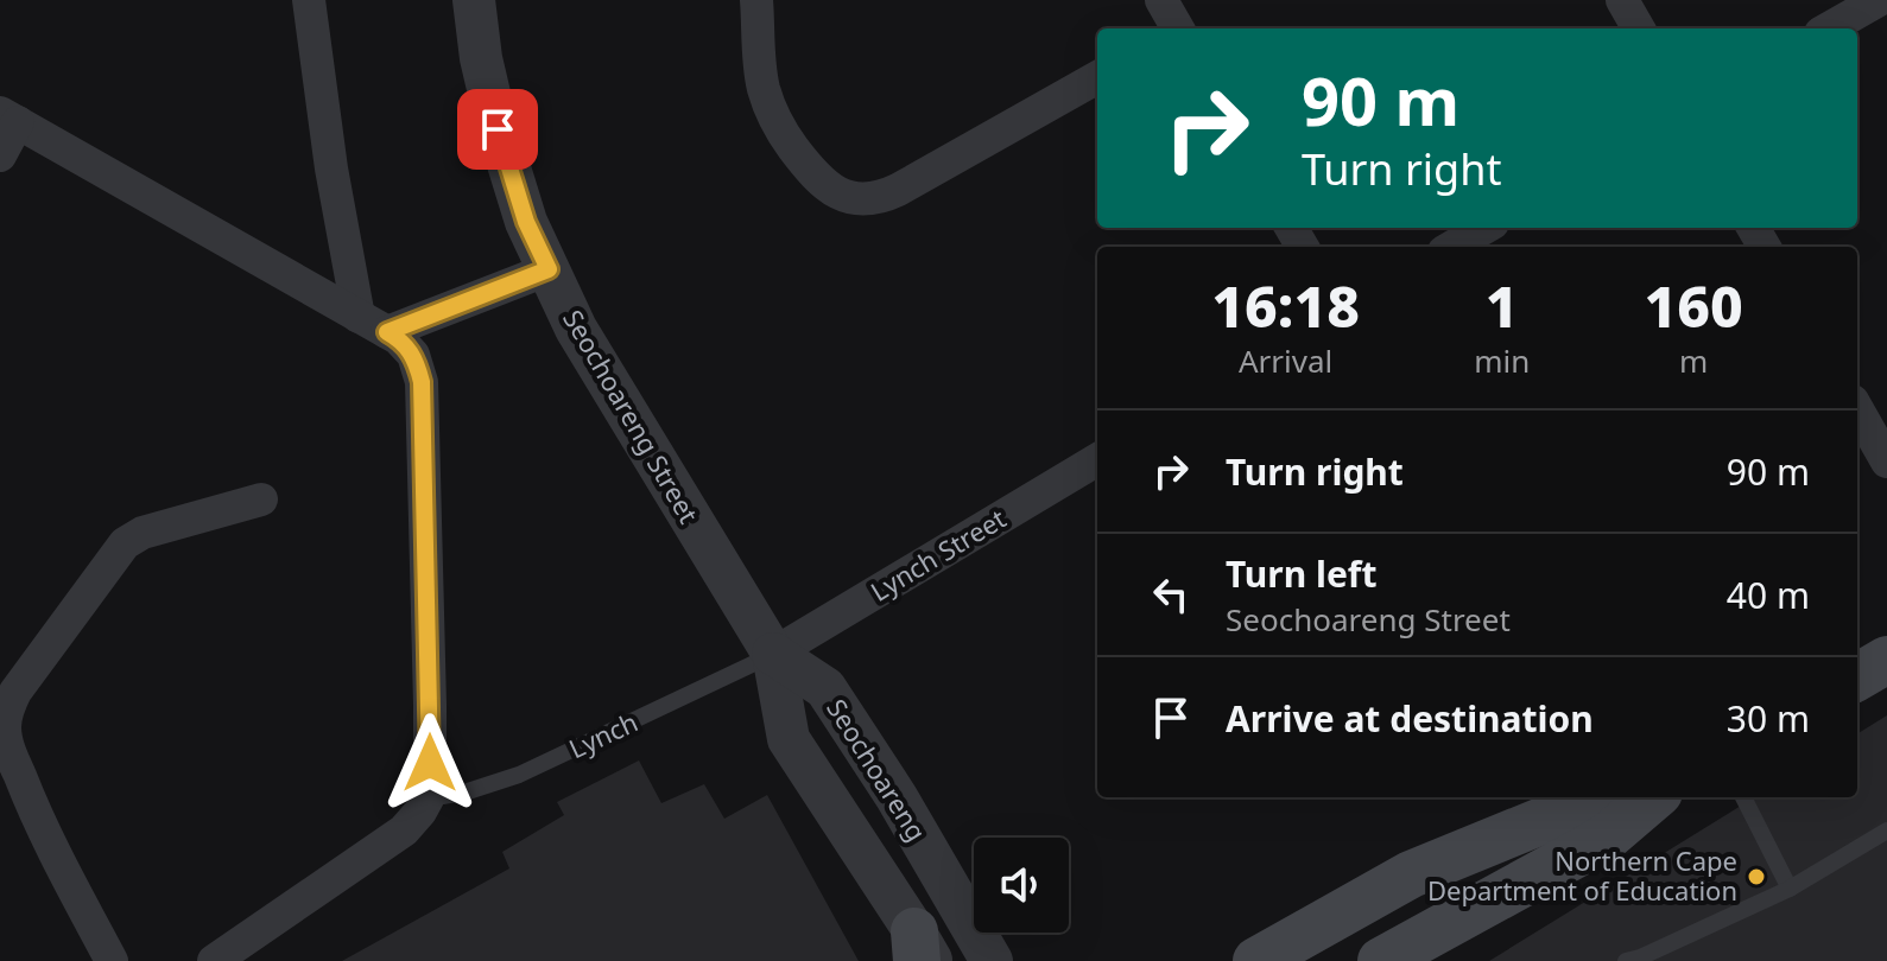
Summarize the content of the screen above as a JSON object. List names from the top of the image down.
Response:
{
  "streets": {
    "street": ["Seochoareng Street", "Lynch Street", "Seochoareng"],
    "lane": ["Lynch"]
  },
  "crossings": [
    ["Seochoareng Street", "Lynch Street"],
    ["Seochoareng Street", "Lynch"],
    ["Seochoareng Street", "Seochoareng"],
    ["Lynch Street", "Lynch"],
    ["Lynch Street", "Seochoareng"],
    ["Lynch", "Seochoareng"]
  ],
  "places": ["Northern Cape Department of Education"],
  "page": {
    "turn": ["90 m", "Turn right"],
    "eta": [
      "16:18",
      "Arrival",
      "1",
      "min",
      "160",
      "m"
    ],
    "list": [
      {
        "name": "Turn right",
        "value": "90 m"
      },
      {
        "name": "Turn left",
        "note": "Seochoareng Street",
        "value": "40 m"
      },
      {
        "name": "Arrive at destination",
        "value": "30 m"
      }
    ]
  }
}
